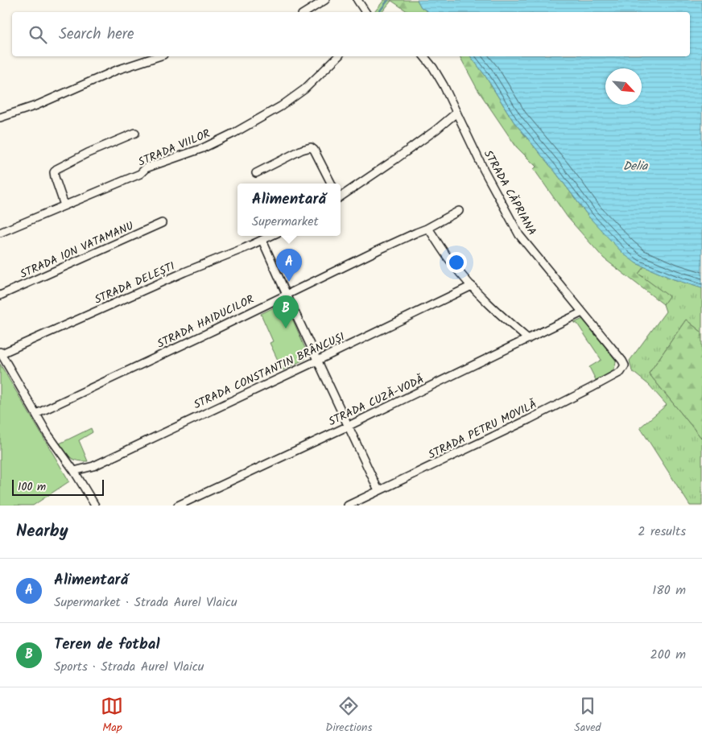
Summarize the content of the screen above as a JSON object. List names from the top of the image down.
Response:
{
  "streets": {
    "street": [
      "STRADA VIILOR",
      "STRADA CĂPRIANA",
      "STRADA ION VATAMANU",
      "STRADA DELEȘTI",
      "STRADA HAIDUCILOR",
      "STRADA CONSTANTIN BRÂNCUŞI",
      "STRADA CUZĂ-VODĂ",
      "STRADA PETRU MOVILĂ"
    ]
  },
  "crossings": [
    ["STRADA CĂPRIANA", "STRADA CUZĂ-VODĂ"],
    ["STRADA CĂPRIANA", "STRADA PETRU MOVILĂ"]
  ],
  "water": ["Delia"],
  "scale_bar": "100 m",
  "north": "bottom right",
  "page": {
    "search": "Search here",
    "popup": ["Alimentară", "Supermarket"],
    "pins": ["A", "B"],
    "scale": "100 m",
    "heading": ["Nearby", "2 results"],
    "list": [
      {
        "mark": "A",
        "name": "Alimentară",
        "note": "Supermarket · Strada Aurel Vlaicu",
        "value": "180 m"
      },
      {
        "mark": "B",
        "name": "Teren de fotbal",
        "note": "Sports · Strada Aurel Vlaicu",
        "value": "200 m"
      }
    ],
    "nav": ["Map", "Directions", "Saved"]
  }
}
